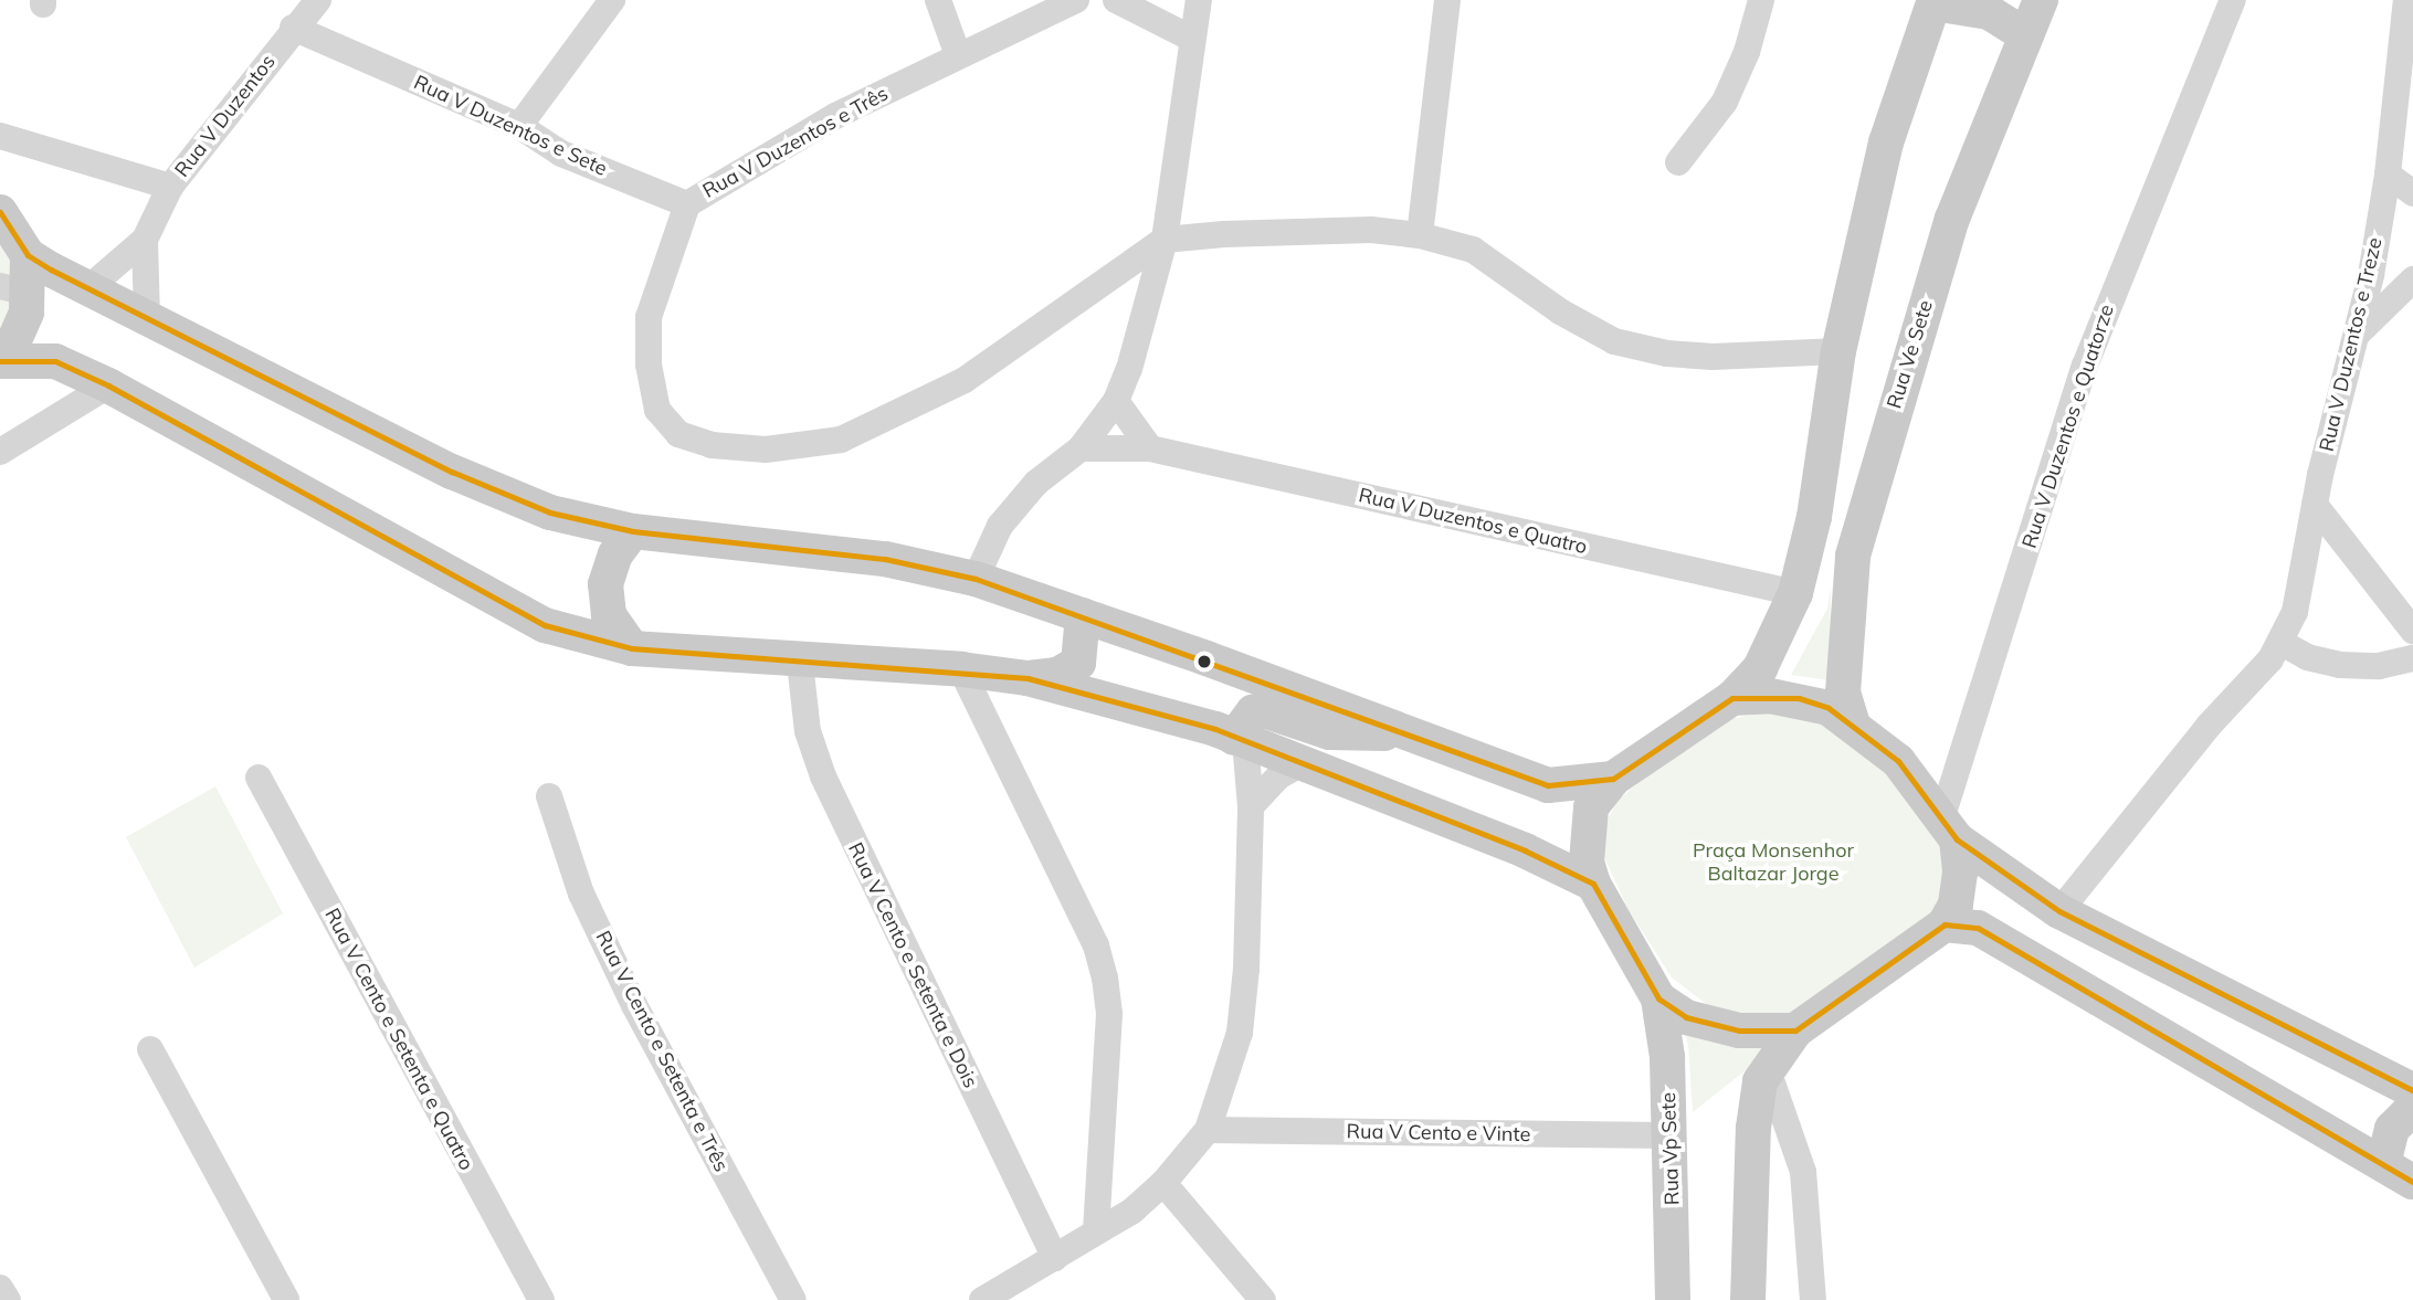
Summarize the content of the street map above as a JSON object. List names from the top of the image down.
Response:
{
  "streets": {
    "main road": ["Rua Ve Sete", "Rua Vp Sete"],
    "street": [
      "Rua V Duzentos",
      "Rua V Duzentos e Sete",
      "Rua V Duzentos e Três",
      "Rua V Duzentos e Treze",
      "Rua V Duzentos e Quatorze",
      "Rua V Duzentos e Quatro",
      "Rua V Cento e Setenta e Dois",
      "Rua V Cento e Setenta e Quatro",
      "Rua V Cento e Setenta e Três",
      "Rua V Cento e Vinte"
    ]
  },
  "crossings": [
    ["Rua V Duzentos", "Rua V Duzentos e Sete"],
    ["Rua V Duzentos e Sete", "Rua V Duzentos e Três"],
    ["Rua V Cento e Vinte", "Rua Vp Sete"]
  ],
  "parks": ["Praça Monsenhor Baltazar Jorge"]
}
